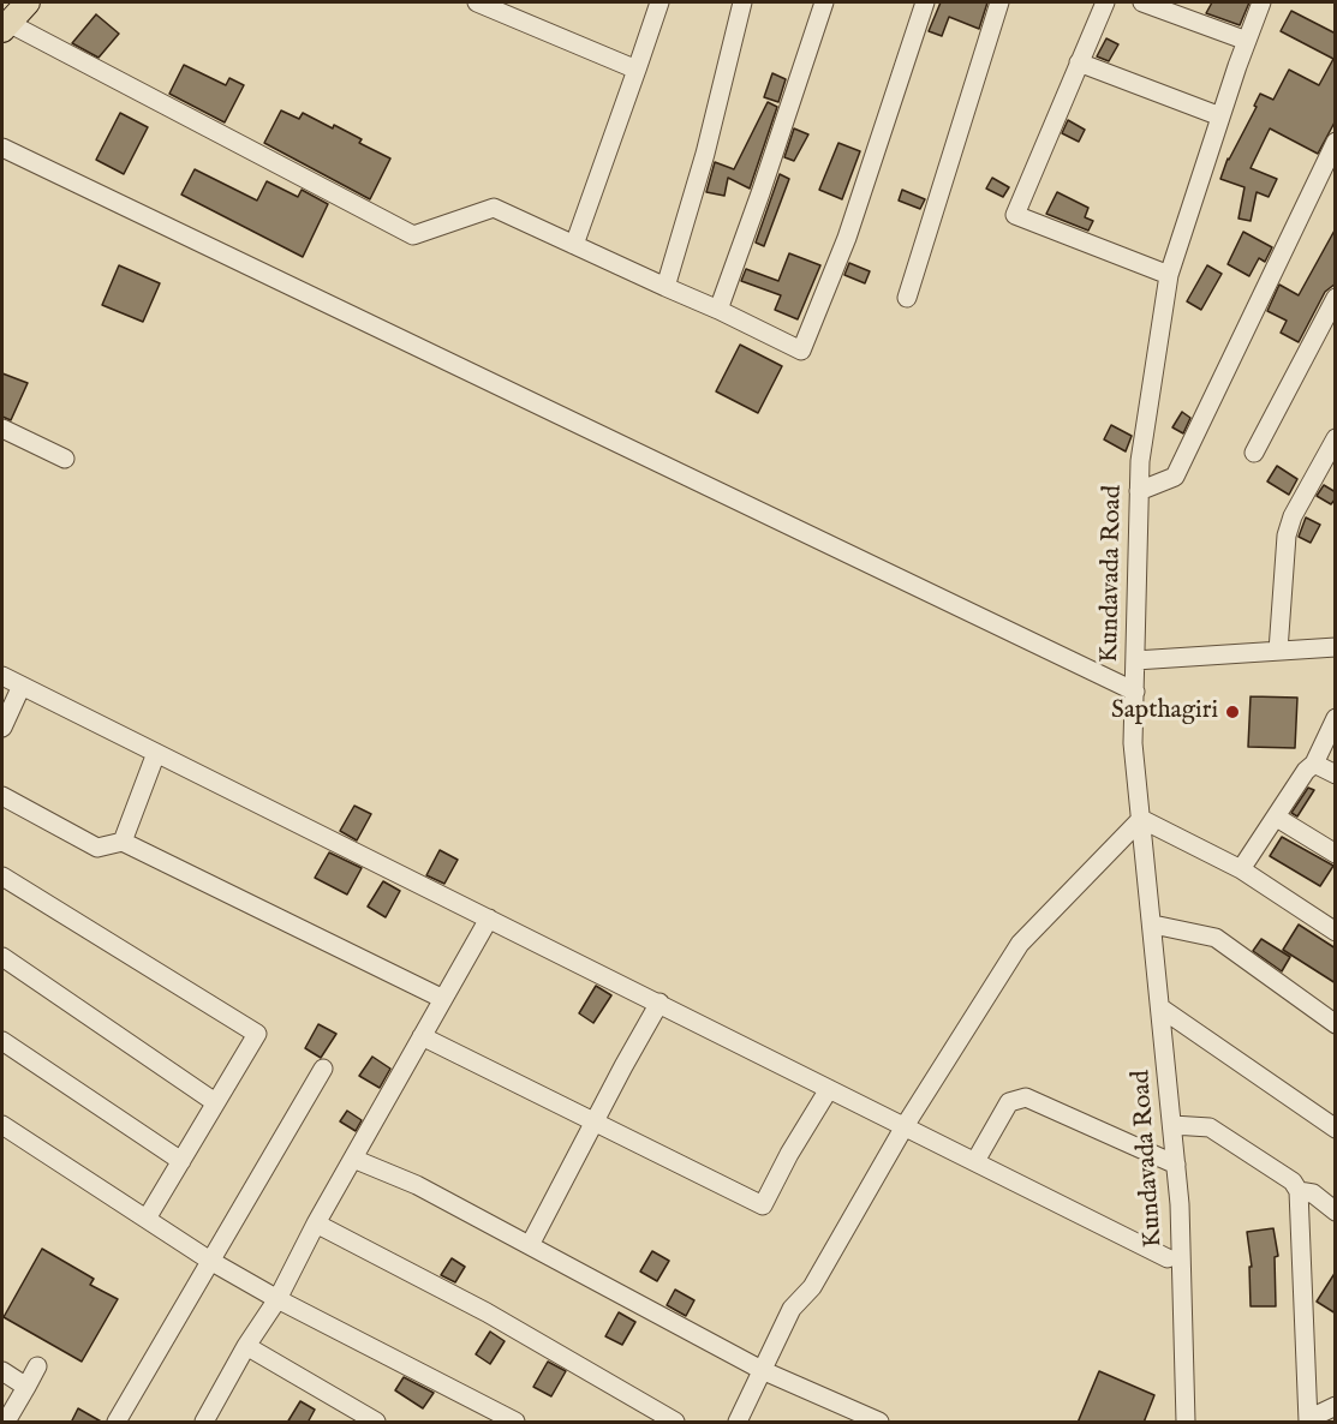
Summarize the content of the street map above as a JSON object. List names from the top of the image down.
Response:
{
  "streets": {
    "street": ["Kundavada Road"]
  },
  "places": ["Sapthagiri"]
}
